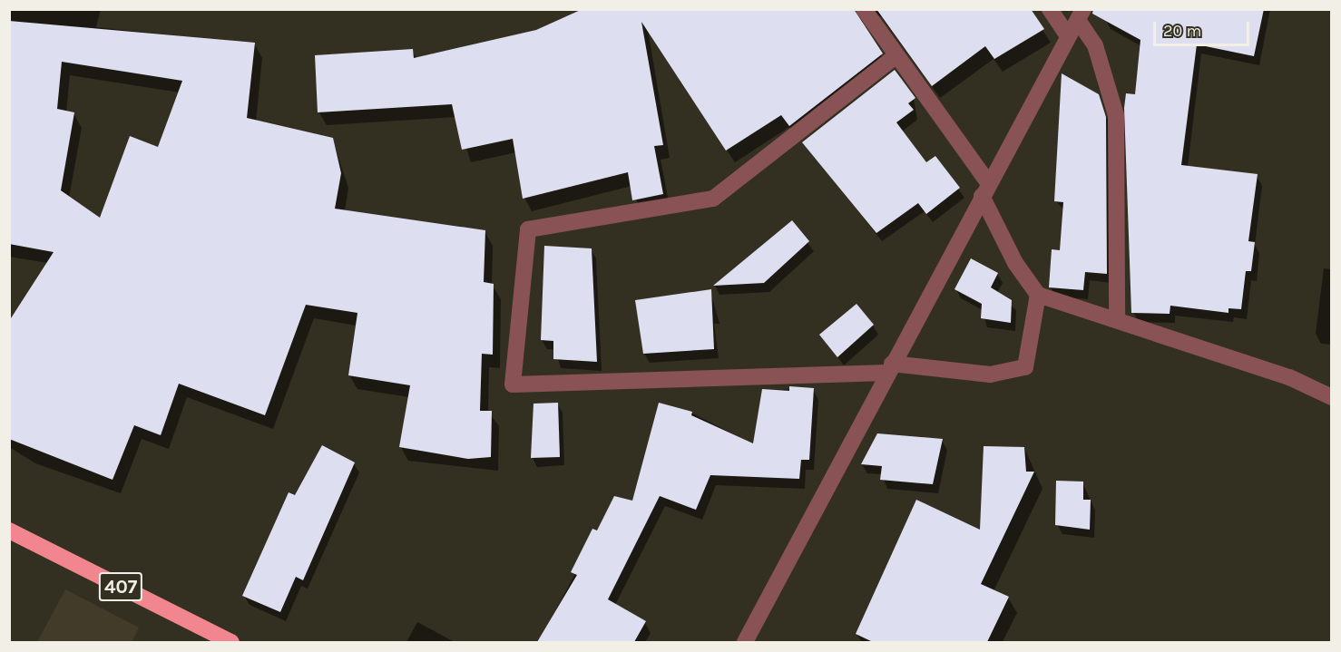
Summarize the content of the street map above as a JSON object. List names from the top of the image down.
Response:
{
  "streets": {
    "highway": ["407"]
  },
  "scale_bar": "20 m"
}
